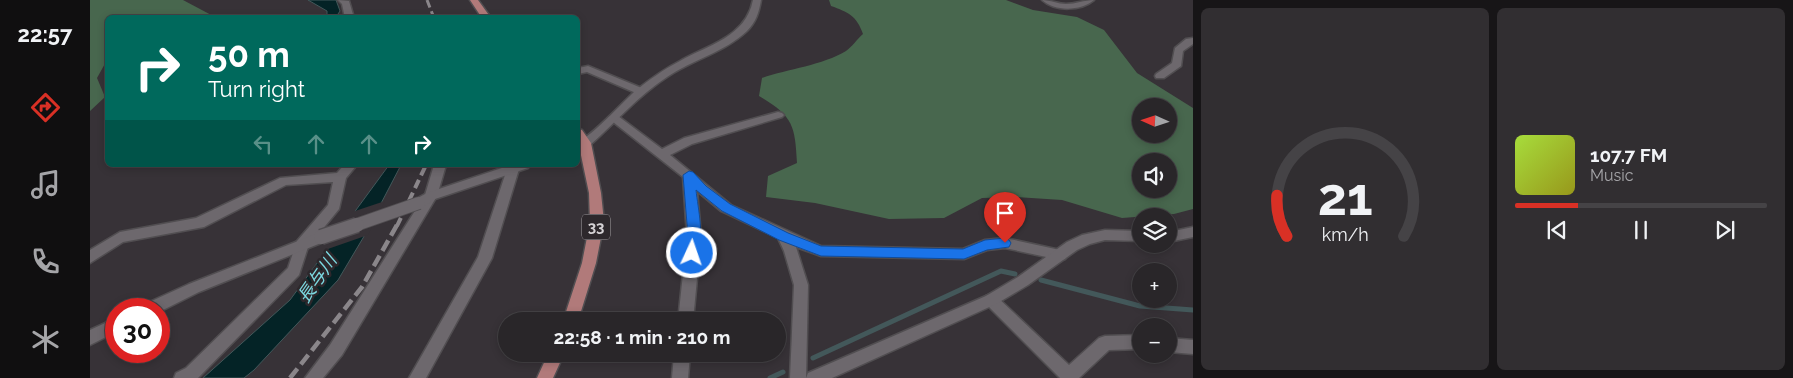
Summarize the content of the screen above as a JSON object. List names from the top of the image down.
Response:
{
  "streets": {
    "main road": ["33"]
  },
  "water": ["長与川"],
  "north": "left",
  "page": {
    "tabs": "22:57",
    "turn": ["50 m", "Turn right"],
    "map_buttons": ["+", "−"],
    "song": ["107.7 FM", "Music"],
    "limit": "30",
    "trip": "22:58 · 1 min · 210 m",
    "gauge": ["21", "km/h"]
  }
}
